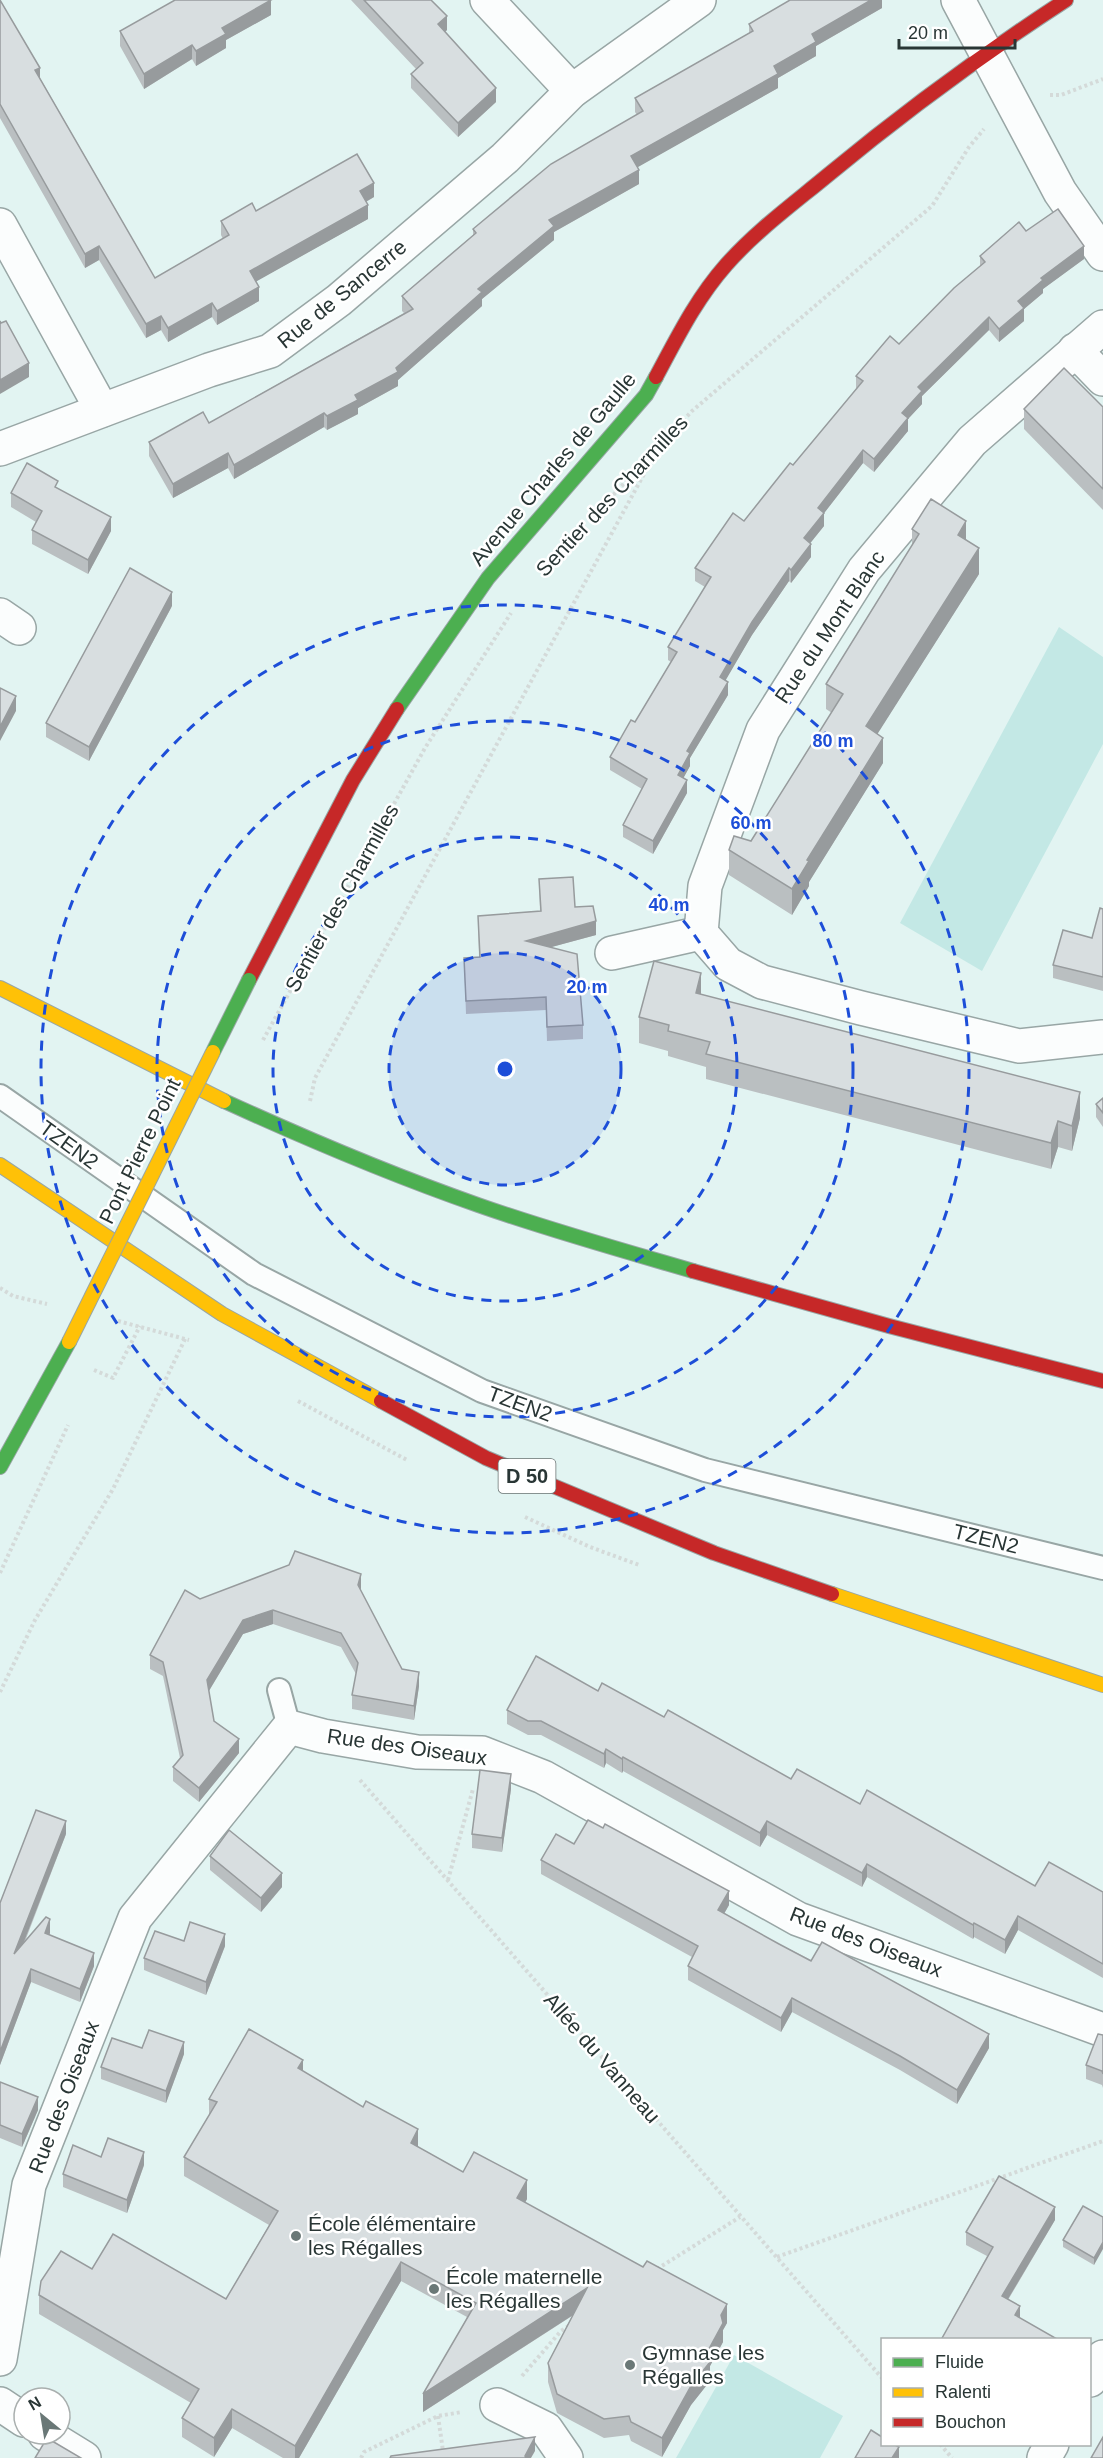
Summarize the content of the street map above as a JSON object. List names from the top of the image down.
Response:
{
  "streets": {
    "main road": ["Avenue Charles de Gaulle", "Pont Pierre Point", "D 50"],
    "street": ["Rue de Sancerre", "Rue du Mont Blanc", "Rue des Oiseaux"],
    "lane": ["TZEN2"],
    "path": ["Sentier des Charmilles", "Allée du Vanneau"]
  },
  "crossings": [
    ["Avenue Charles de Gaulle", "Pont Pierre Point"],
    ["Rue des Oiseaux", "Allée du Vanneau"]
  ],
  "places": ["École élémentaire les Régalles", "École maternelle les Régalles", "Gymnase les Régalles"],
  "legend": ["Fluide", "Ralenti", "Bouchon"],
  "scale_bar": "20 m",
  "north": "top left",
  "rings": [
    "80 m",
    "60 m",
    "40 m",
    "20 m"
  ]
}
